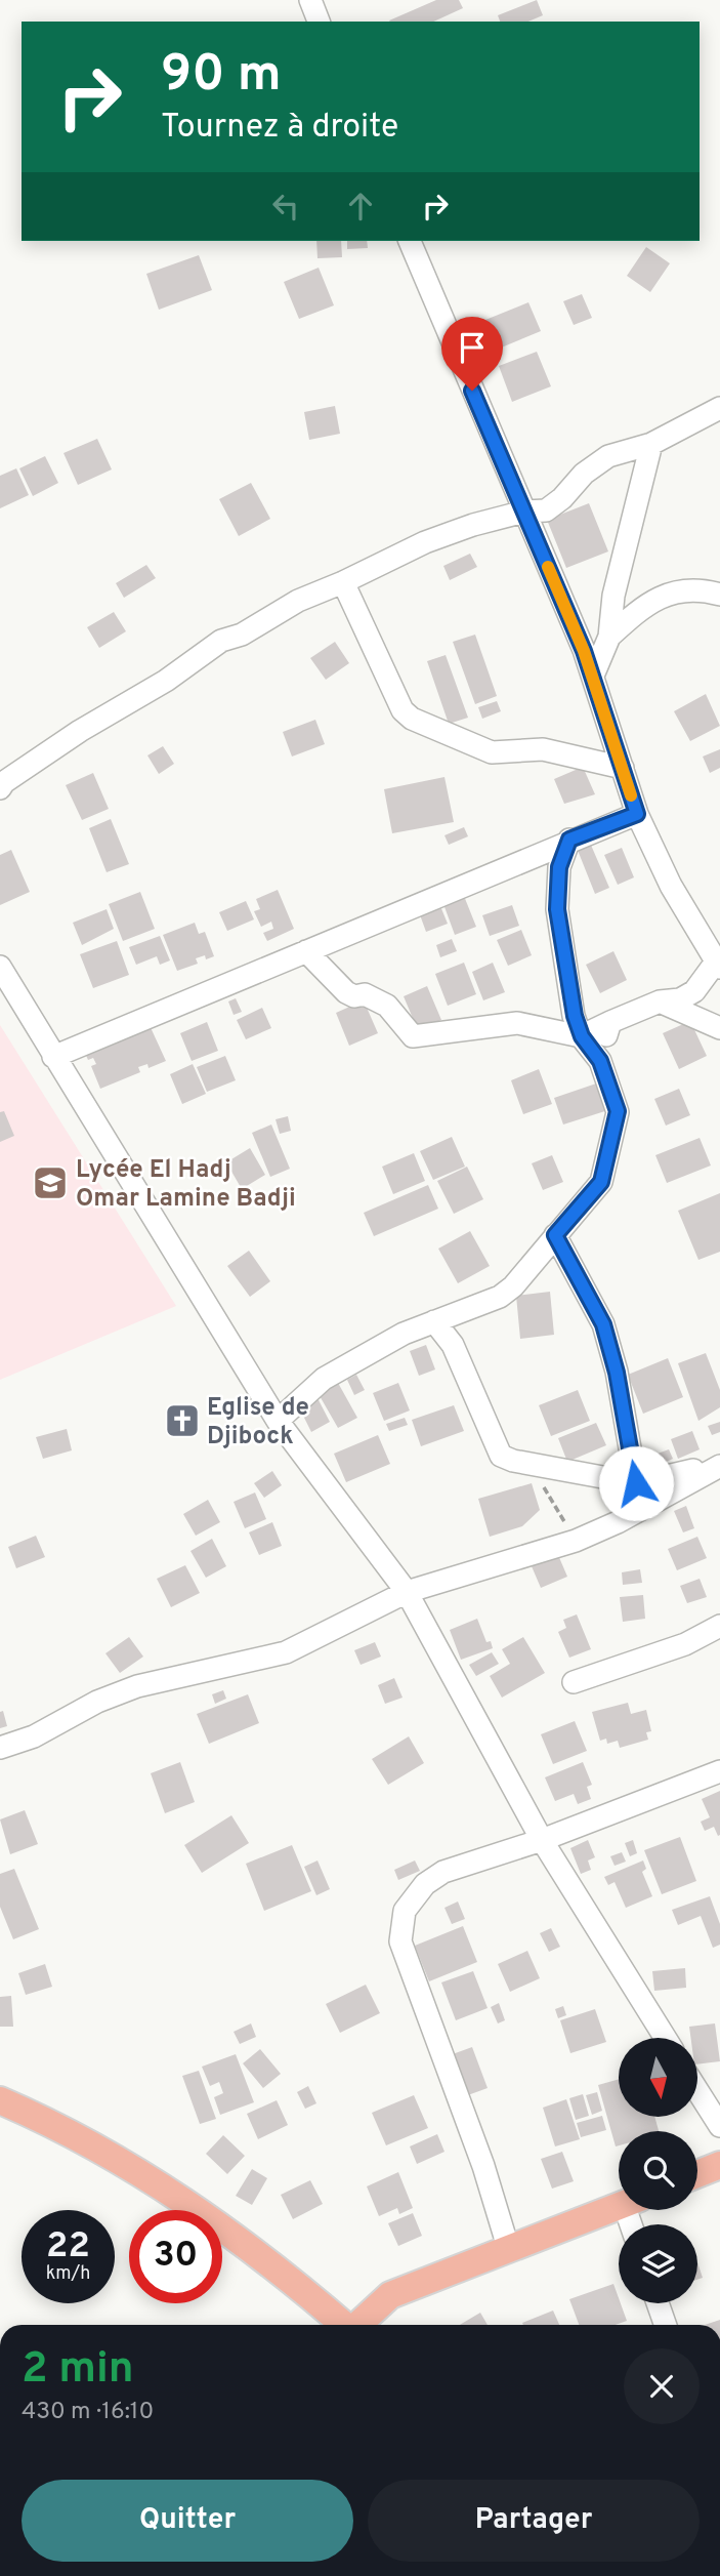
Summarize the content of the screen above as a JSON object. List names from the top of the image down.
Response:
{
  "places": {
    "school or university": ["Lycée El Hadj Omar Lamine Badji"],
    "church": ["Eglise de Djibock"]
  },
  "north": "bottom",
  "page": {
    "turn": ["90 m", "Tournez à droite"],
    "speed": "22 km/h",
    "limit": "30",
    "heading": ["2 min", "430 m · 16:10"],
    "buttons": ["Quitter", "Partager"]
  }
}
